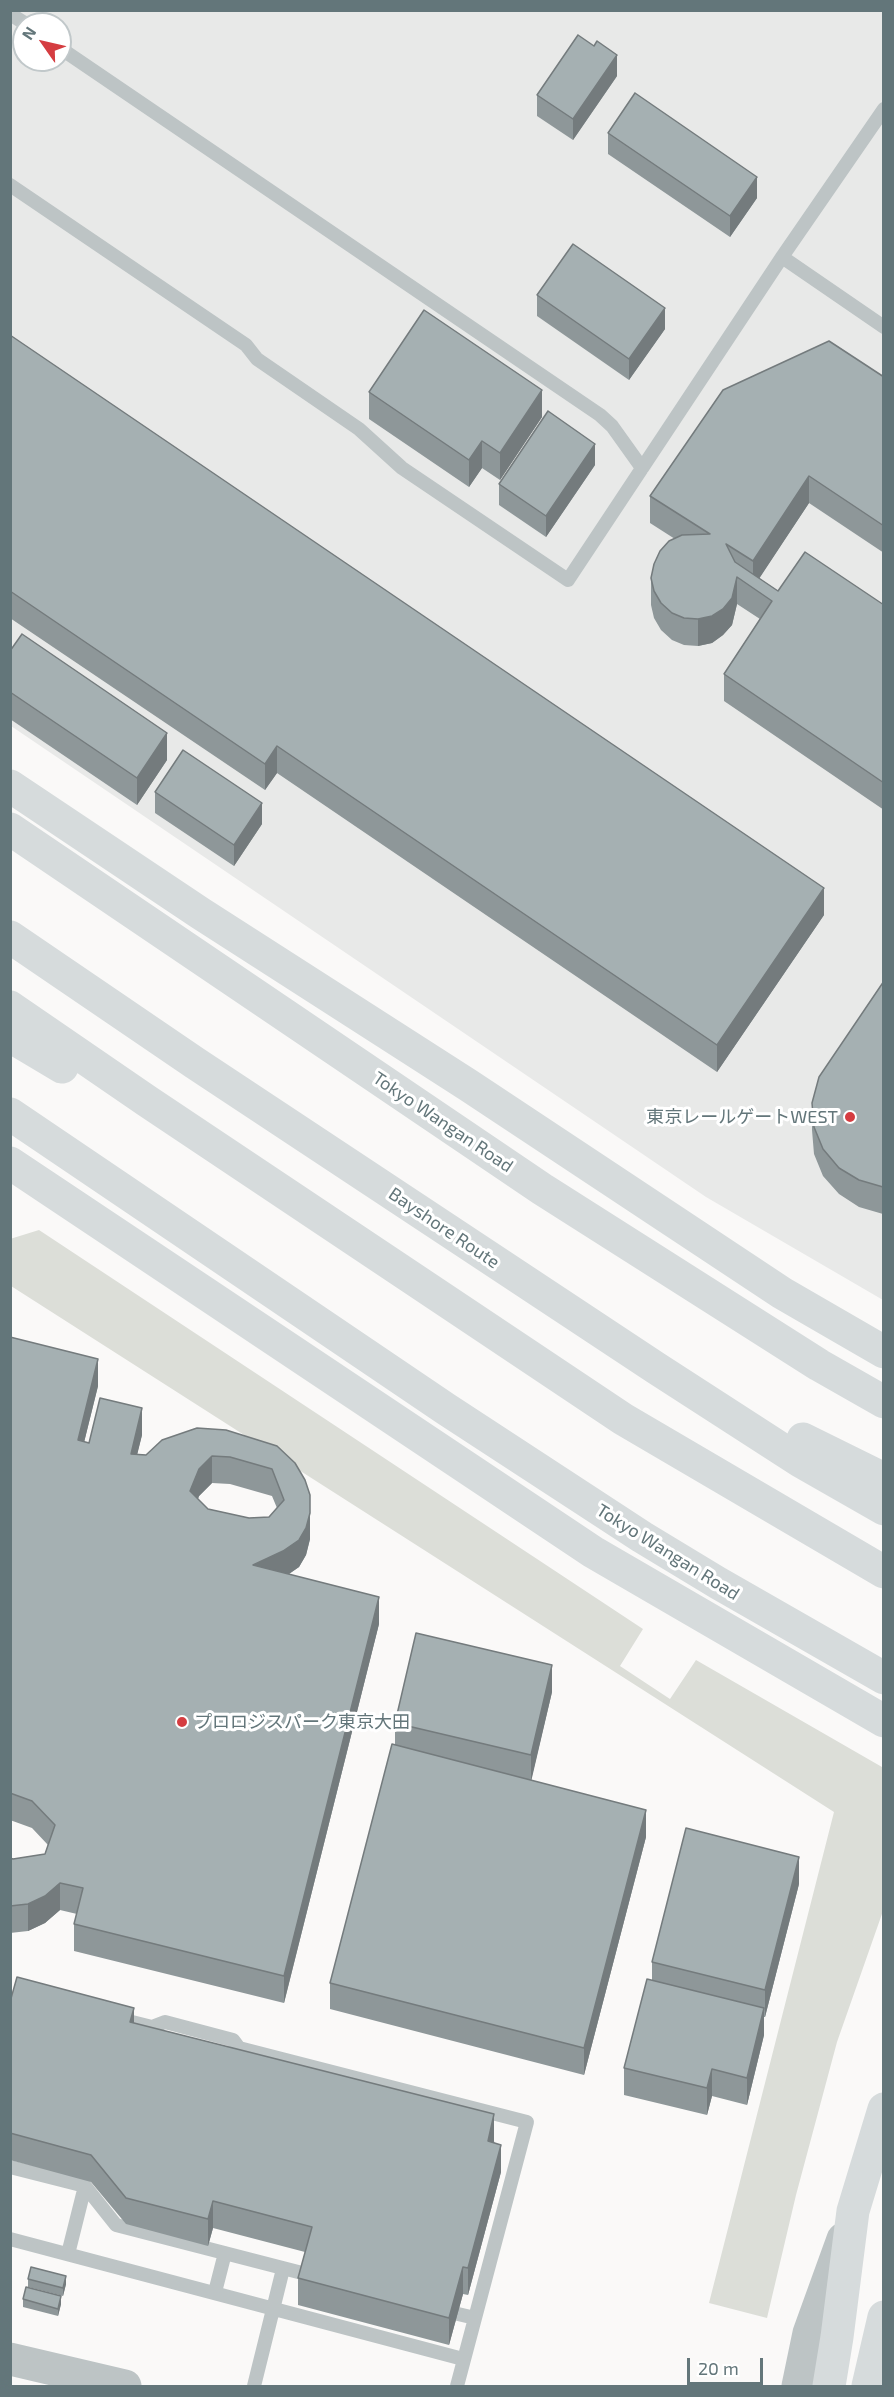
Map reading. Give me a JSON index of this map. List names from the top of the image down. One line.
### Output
{"streets":{"main road":["Tokyo Wangan Road","Bayshore Route"]},"places":["東京レールゲートWEST","プロロジスパーク東京大田"],"scale_bar":"20 m","north":"top left"}
